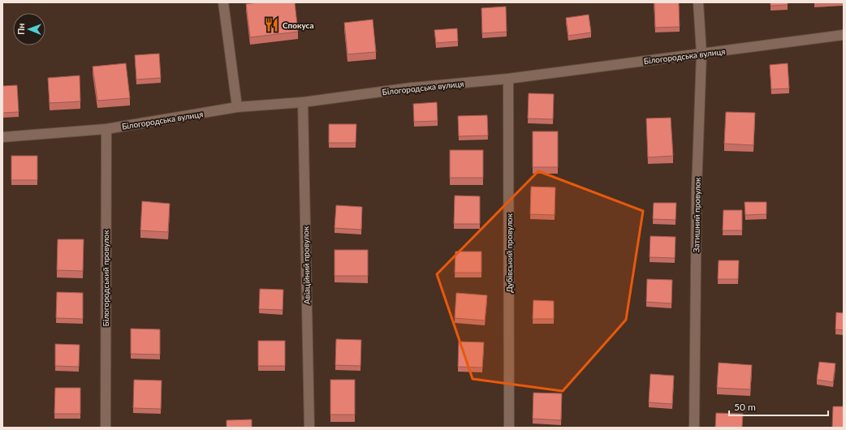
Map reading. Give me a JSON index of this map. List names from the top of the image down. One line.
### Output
{"streets":{"street":["Білогородська вулиця","Затишний провулок","Дубівський провулок","Авіаційний провулок","Білогородський провулок"]},"crossings":[["Білогородська вулиця","Затишний провулок"],["Білогородська вулиця","Дубівський провулок"],["Білогородська вулиця","Авіаційний провулок"],["Білогородська вулиця","Білогородський провулок"]],"places":{"restaurant":["Спокуса"]},"scale_bar":"50 m","north":"left"}
